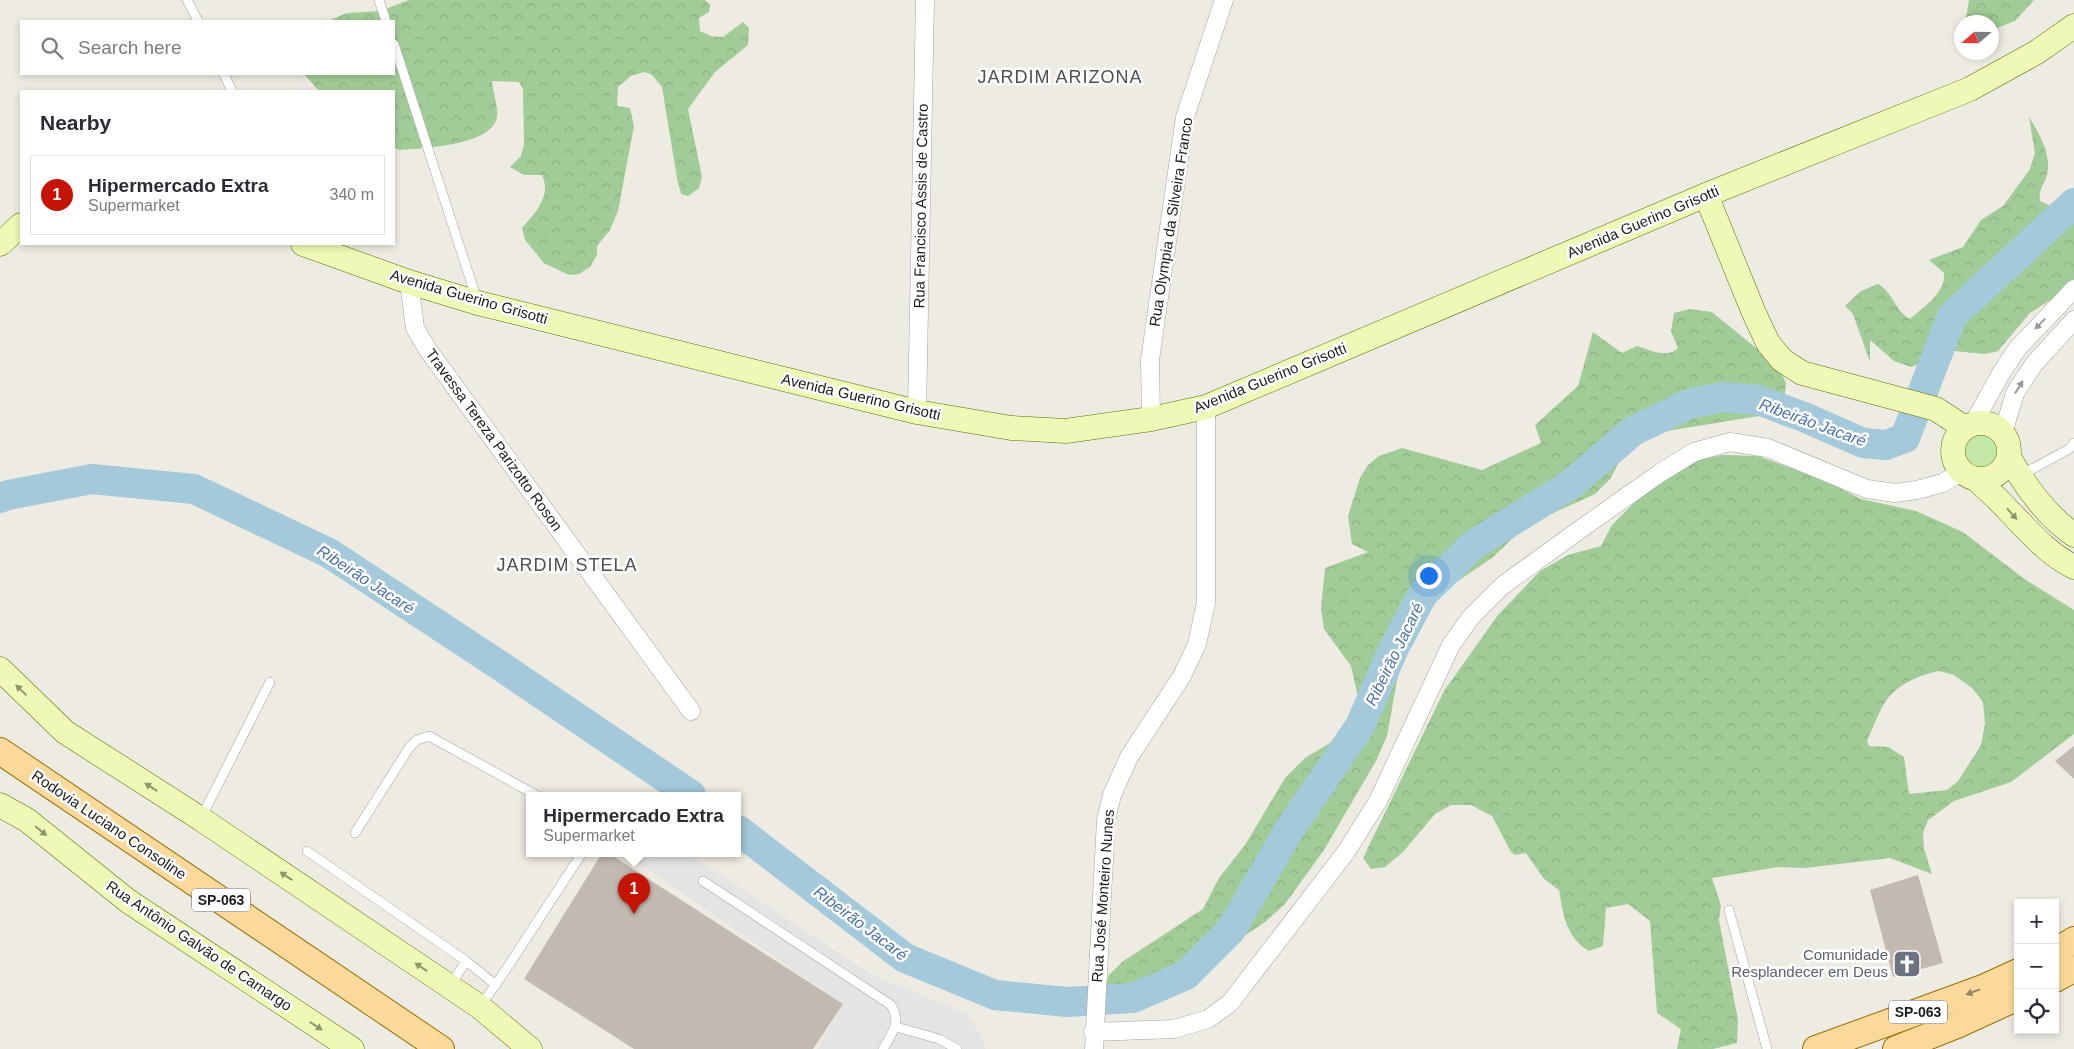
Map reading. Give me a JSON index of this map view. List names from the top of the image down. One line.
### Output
{"streets":{"main road":["Avenida Guerino Grisotti","Rodovia Luciano Consoline","SP-063","Rua Antônio Galvão de Camargo"],"street":["Rua Francisco Assis de Castro","Rua Olympia da Silveira Franco","Travessa Tereza Parizotto Roson","Rua José Monteiro Nunes"]},"crossings":[["Rua Francisco Assis de Castro","Avenida Guerino Grisotti"],["Rua Olympia da Silveira Franco","Avenida Guerino Grisotti"],["Avenida Guerino Grisotti","Travessa Tereza Parizotto Roson"],["Avenida Guerino Grisotti","Rua José Monteiro Nunes"]],"districts":["JARDIM ARIZONA","JARDIM STELA"],"water":["Ribeirão Jacaré"],"places":{"church":["Comunidade Resplandecer em Deus"]},"north":"left","page":{"search":"Search here","heading":"Nearby","list":[{"mark":"1","name":"Hipermercado Extra","note":"Supermarket","value":"340 m"}],"popup":["Hipermercado Extra","Supermarket"],"pins":"1","map_buttons":["+","−"]}}
